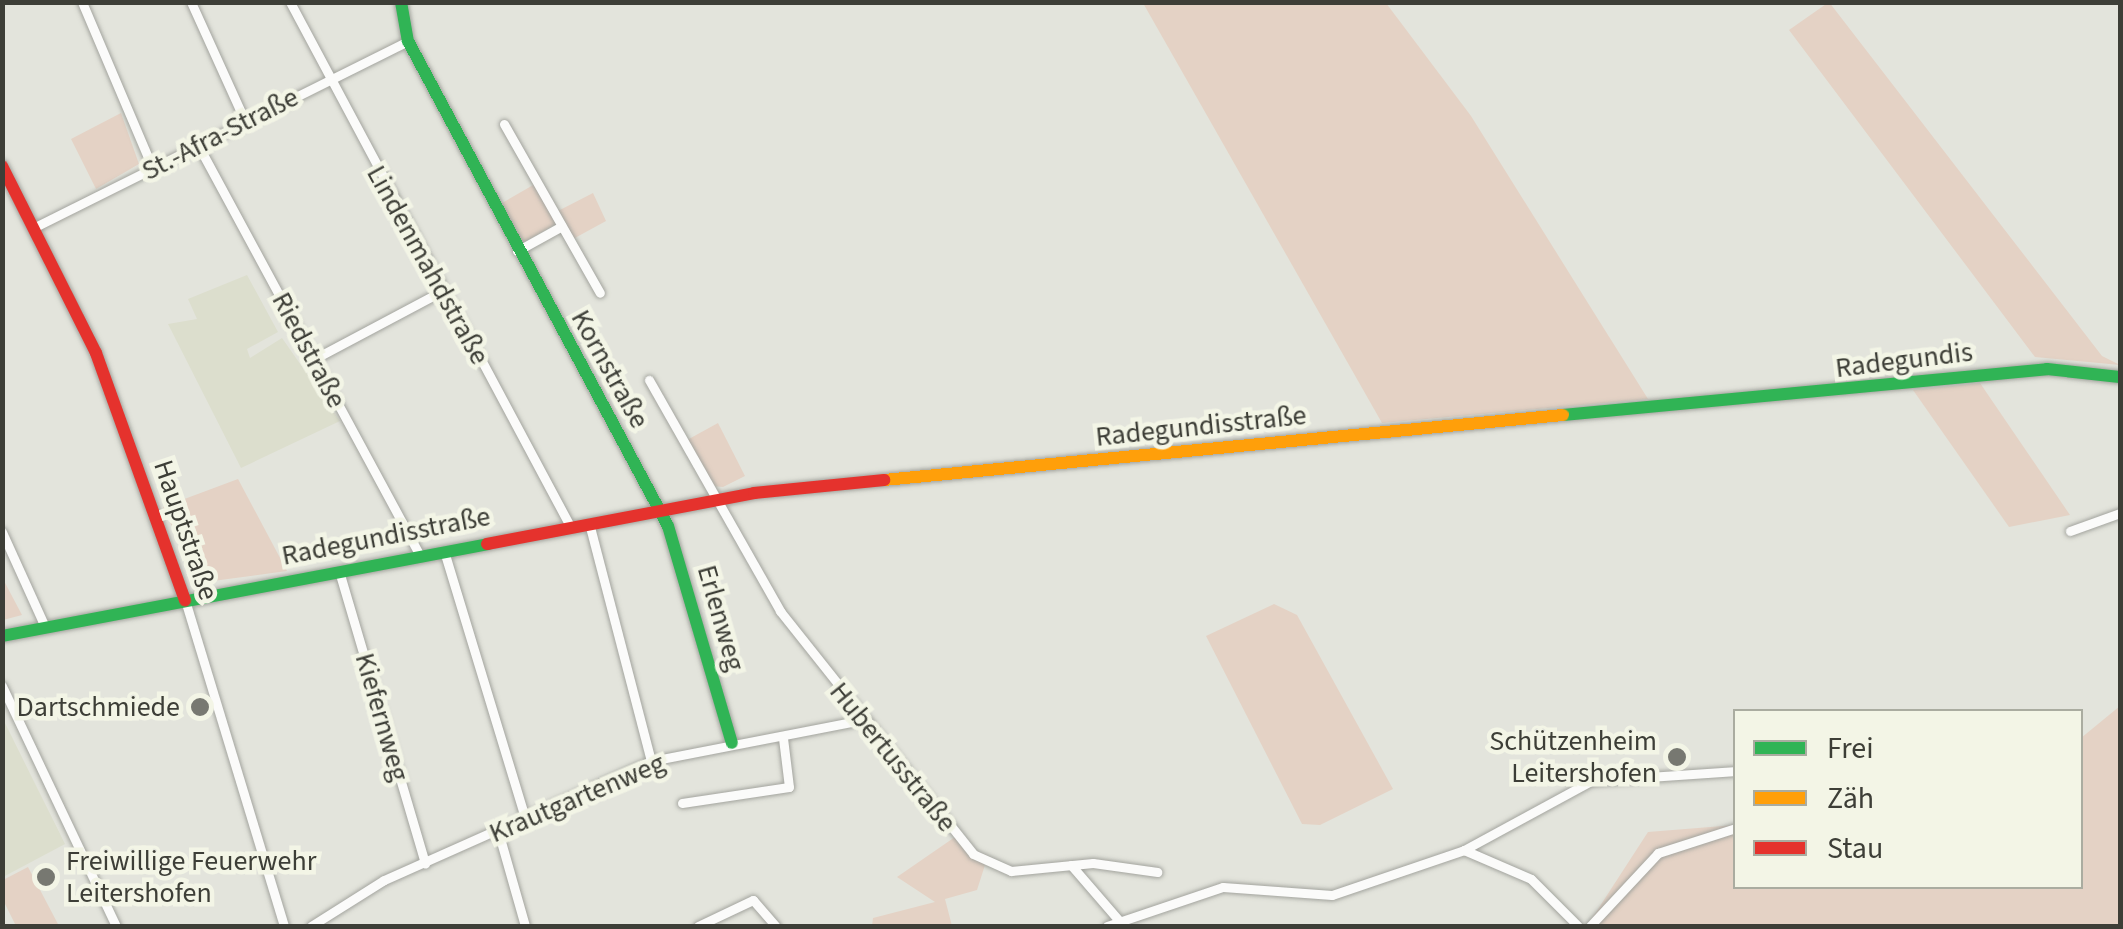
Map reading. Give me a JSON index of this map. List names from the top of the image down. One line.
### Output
{"streets":{"street":["St.-Afra-Straße","Lindenmahdstraße","Riedstraße","Radegundis","Kornstraße","Radegundisstraße","Hauptstraße","Erlenweg","Kiefernweg","Hubertusstraße","Krautgartenweg"]},"crossings":[["St.-Afra-Straße","Lindenmahdstraße"],["St.-Afra-Straße","Riedstraße"],["St.-Afra-Straße","Kornstraße"],["St.-Afra-Straße","Hauptstraße"],["Lindenmahdstraße","Radegundisstraße"],["Riedstraße","Radegundisstraße"],["Radegundis","Radegundisstraße"],["Kornstraße","Radegundisstraße"],["Kornstraße","Erlenweg"],["Radegundisstraße","Hauptstraße"],["Radegundisstraße","Erlenweg"],["Radegundisstraße","Kiefernweg"],["Radegundisstraße","Hubertusstraße"],["Erlenweg","Krautgartenweg"],["Kiefernweg","Krautgartenweg"],["Hubertusstraße","Krautgartenweg"]],"places":["Dartschmiede","Schützenheim Leitershofen","Freiwillige Feuerwehr Leitershofen"],"legend":["Frei","Zäh","Stau"]}
